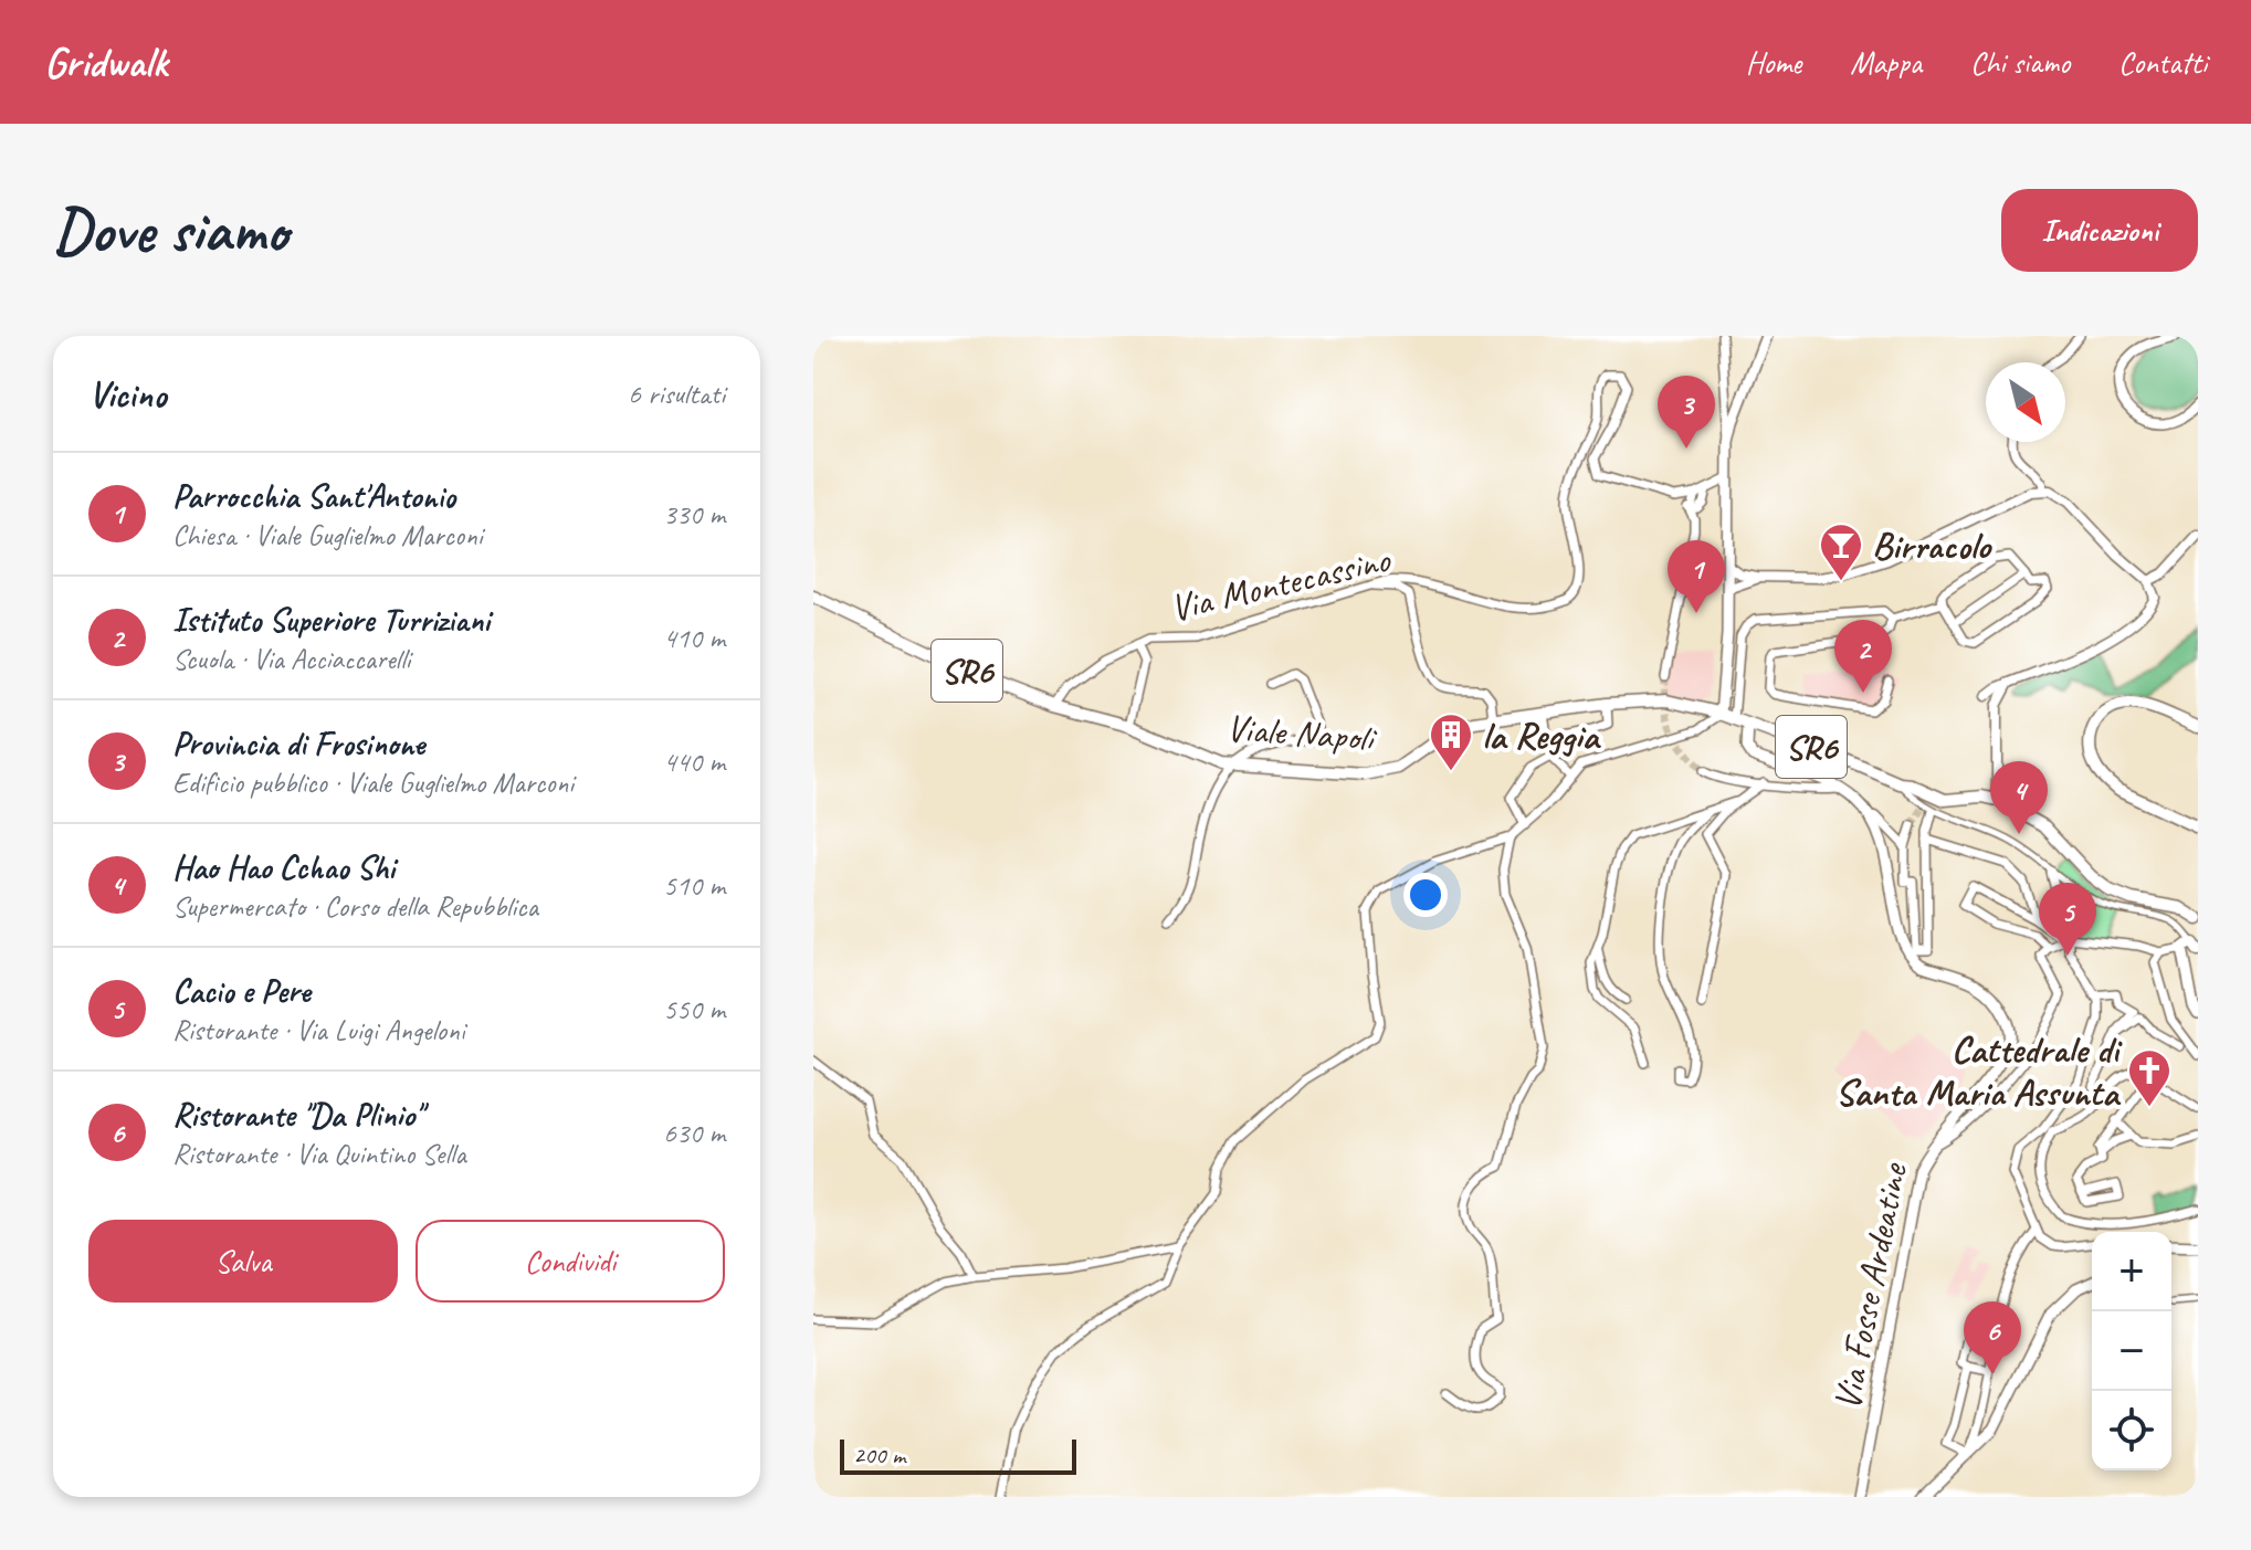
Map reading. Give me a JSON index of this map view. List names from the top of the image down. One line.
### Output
{"streets":{"main road":["SR6","Viale Napoli","Via Fosse Ardeatine"],"street":["Via Montecassino"]},"crossings":[["Via Montecassino","SR6"],["SR6","Viale Napoli"],["SR6","Via Fosse Ardeatine"]],"places":{"bar":["Birracolo"],"building":["la Reggia"],"church":["Cattedrale di Santa Maria Assunta"]},"scale_bar":"200 m","north":"bottom right","page":{"header":"Gridwalk","nav":["Home","Mappa","Chi siamo","Contatti"],"buttons":["Indicazioni",["Salva","Condividi"]],"title":"Dove siamo","heading":["Vicino","6 risultati"],"pins":["3","1","2","4","5","6"],"list":[{"mark":"1","name":"Parrocchia Sant'Antonio","note":"Chiesa · Viale Guglielmo Marconi","value":"330 m"},{"mark":"2","name":"Istituto Superiore Turriziani","note":"Scuola · Via Acciaccarelli","value":"410 m"},{"mark":"3","name":"Provincia di Frosinone","note":"Edificio pubblico · Viale Guglielmo Marconi","value":"440 m"},{"mark":"4","name":"Hao Hao Cchao Shi","note":"Supermercato · Corso della Repubblica","value":"510 m"},{"mark":"5","name":"Cacio e Pere","note":"Ristorante · Via Luigi Angeloni","value":"550 m"},{"mark":"6","name":"Ristorante \"Da Plinio\"","note":"Ristorante · Via Quintino Sella","value":"630 m"}],"map_buttons":["+","−"],"scale":"200 m"}}
